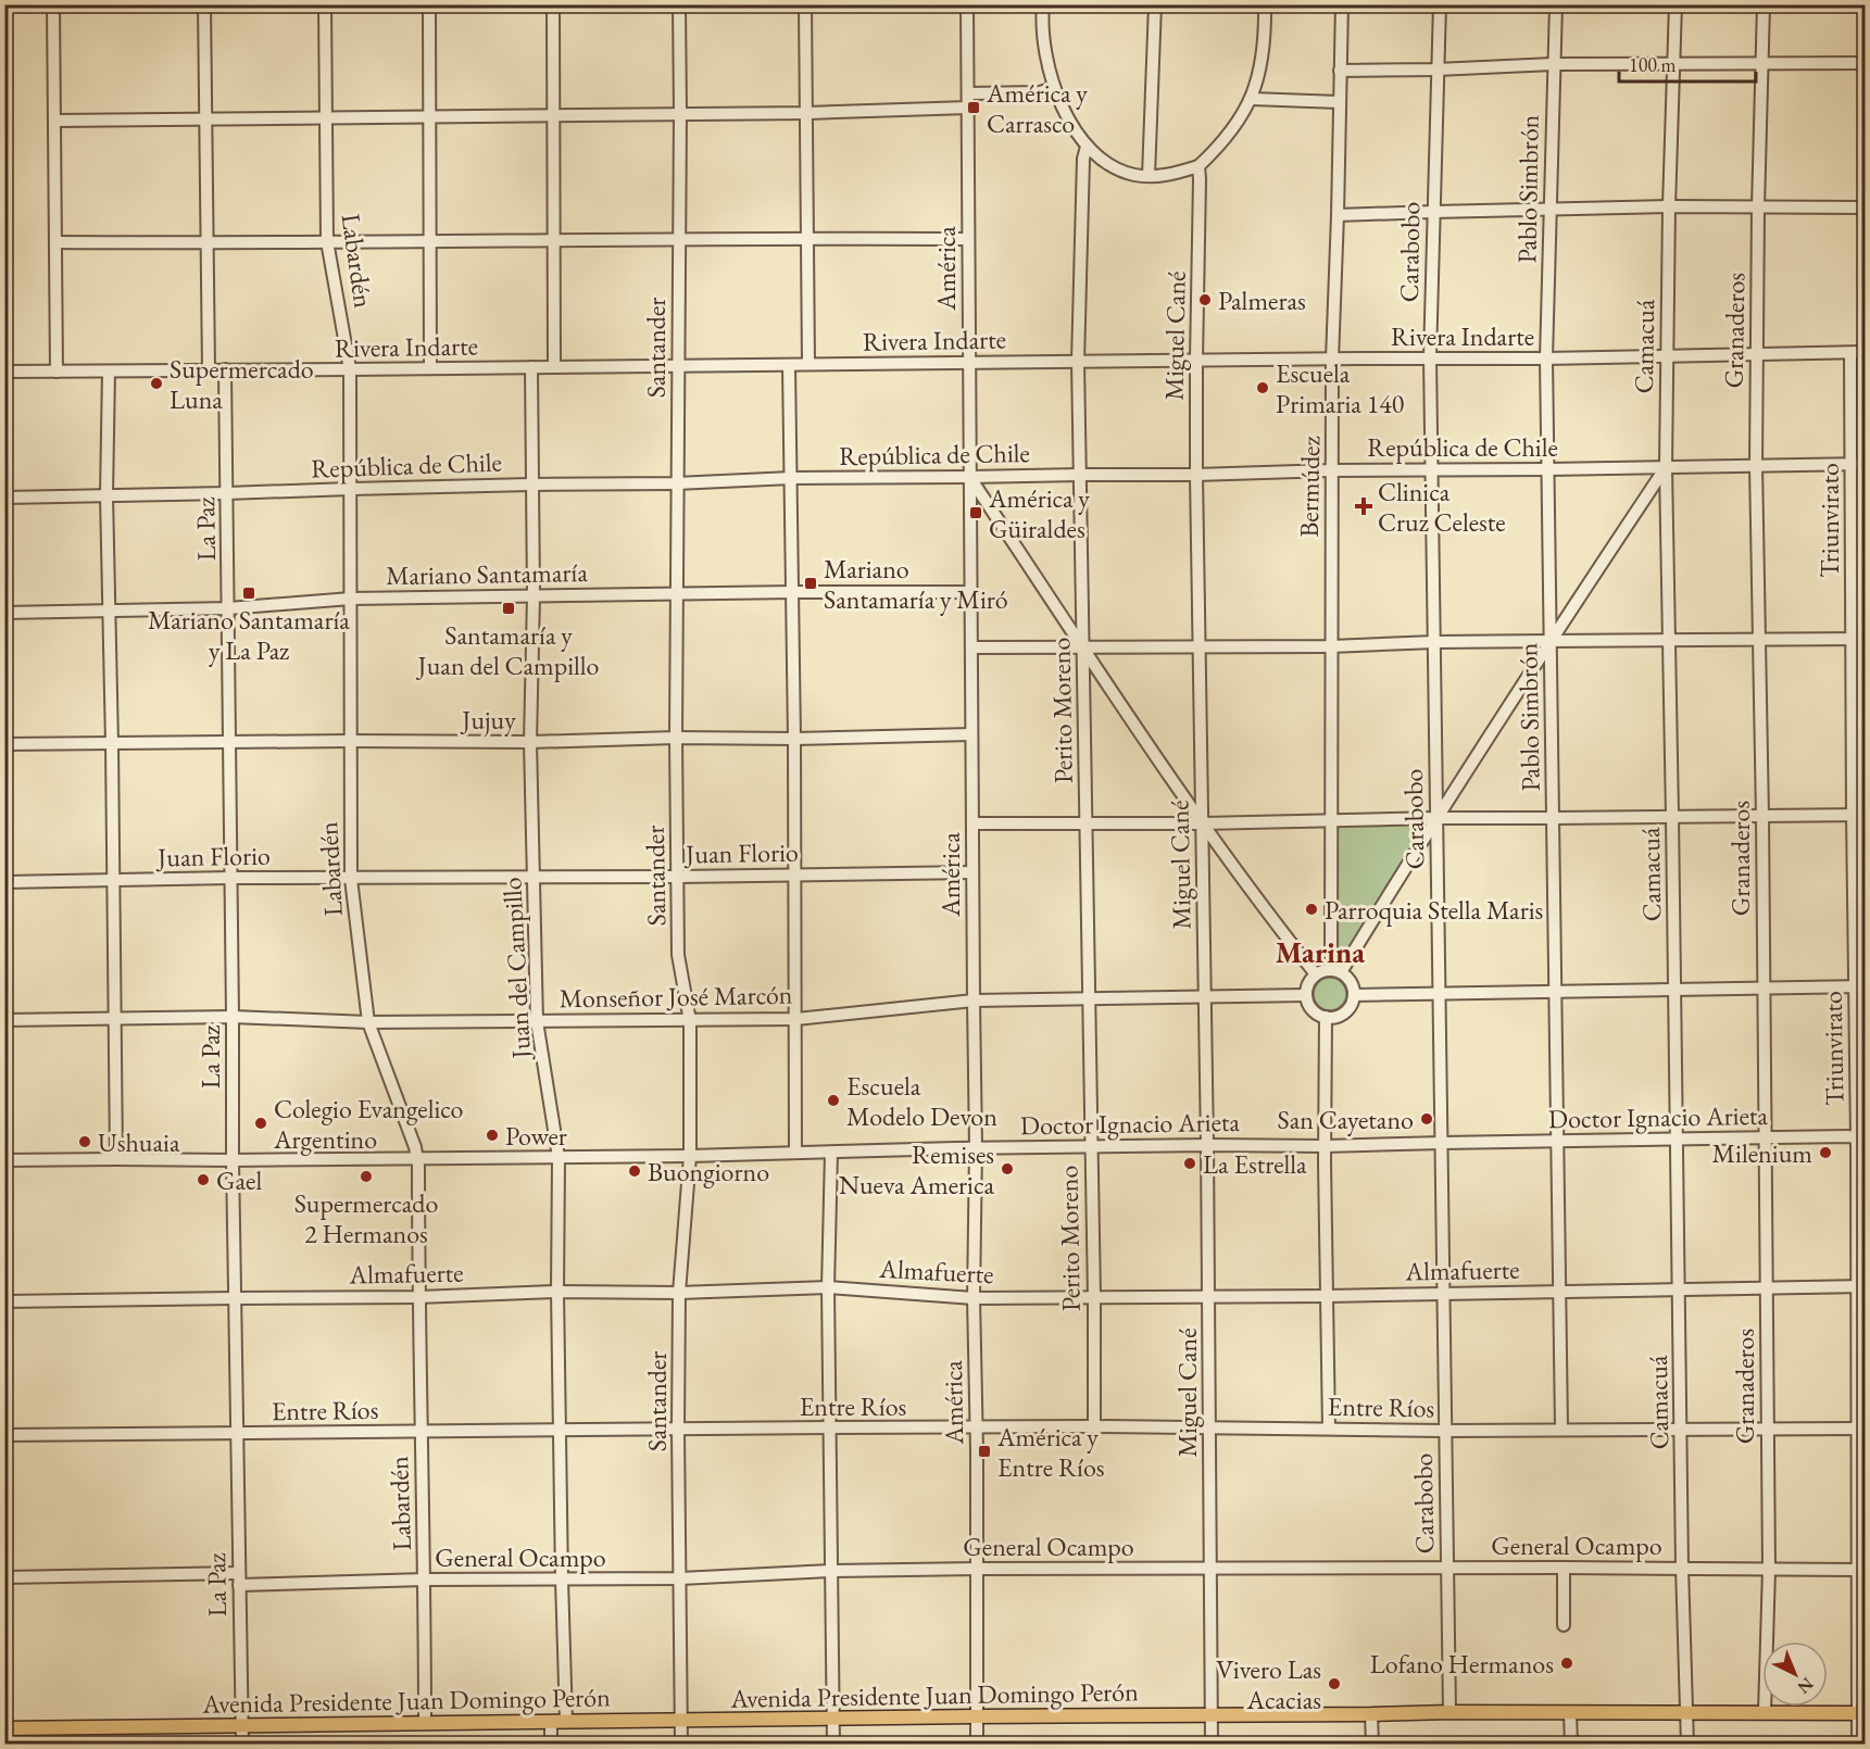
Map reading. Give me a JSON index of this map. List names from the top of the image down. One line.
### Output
{"streets":{"main road":["Avenida Presidente Juan Domingo Perón"],"street":["Pablo Simbrón","Carabobo","Labardén","América","Granaderos","Miguel Cané","Rivera Indarte","Camacuá","Santander","República de Chile","Bermúdez","Triunvirato","La Paz","Mariano Santamaría","Perito Moreno","Jujuy","Juan Florio","Juan del Campillo","Monseñor José Marcón","Doctor Ignacio Arieta","Almafuerte","Entre Ríos","General Ocampo"]},"crossings":[["Pablo Simbrón","Rivera Indarte"],["Pablo Simbrón","República de Chile"],["Pablo Simbrón","Doctor Ignacio Arieta"],["Pablo Simbrón","Almafuerte"],["Pablo Simbrón","Entre Ríos"],["Carabobo","Rivera Indarte"],["Carabobo","República de Chile"],["Carabobo","Doctor Ignacio Arieta"],["Carabobo","Almafuerte"],["Carabobo","Entre Ríos"],["Carabobo","General Ocampo"],["Carabobo","Avenida Presidente Juan Domingo Perón"],["Labardén","Rivera Indarte"],["Labardén","República de Chile"],["Labardén","Mariano Santamaría"],["Labardén","Jujuy"],["Labardén","Juan Florio"],["Labardén","Monseñor José Marcón"],["Labardén","Doctor Ignacio Arieta"],["Labardén","Almafuerte"],["Labardén","Entre Ríos"],["Labardén","General Ocampo"],["Labardén","Avenida Presidente Juan Domingo Perón"],["América","Rivera Indarte"],["América","República de Chile"],["América","Mariano Santamaría"],["América","Jujuy"],["América","Juan Florio"],["América","Monseñor José Marcón"],["América","Doctor Ignacio Arieta"],["América","Almafuerte"],["América","Entre Ríos"],["América","General Ocampo"],["América","Avenida Presidente Juan Domingo Perón"],["Granaderos","Rivera Indarte"],["Granaderos","República de Chile"],["Granaderos","Doctor Ignacio Arieta"],["Granaderos","Almafuerte"],["Granaderos","Entre Ríos"],["Granaderos","General Ocampo"],["Granaderos","Avenida Presidente Juan Domingo Perón"],["Miguel Cané","Rivera Indarte"],["Miguel Cané","República de Chile"],["Miguel Cané","Monseñor José Marcón"],["Miguel Cané","Doctor Ignacio Arieta"],["Miguel Cané","Almafuerte"],["Miguel Cané","Entre Ríos"],["Miguel Cané","General Ocampo"],["Miguel Cané","Avenida Presidente Juan Domingo Perón"],["Rivera Indarte","Camacuá"],["Rivera Indarte","Santander"],["Rivera Indarte","Bermúdez"],["Rivera Indarte","Triunvirato"],["Rivera Indarte","La Paz"],["Rivera Indarte","Perito Moreno"],["Rivera Indarte","Juan del Campillo"],["Camacuá","República de Chile"],["Camacuá","Doctor Ignacio Arieta"],["Camacuá","Almafuerte"],["Camacuá","Entre Ríos"],["Camacuá","General Ocampo"],["Camacuá","Avenida Presidente Juan Domingo Perón"],["Santander","República de Chile"],["Santander","Mariano Santamaría"],["Santander","Jujuy"],["Santander","Juan Florio"],["Santander","Monseñor José Marcón"],["Santander","Doctor Ignacio Arieta"],["Santander","Almafuerte"],["Santander","Entre Ríos"],["Santander","General Ocampo"],["Santander","Avenida Presidente Juan Domingo Perón"],["República de Chile","Bermúdez"],["República de Chile","Triunvirato"],["República de Chile","La Paz"],["República de Chile","Perito Moreno"],["República de Chile","Juan del Campillo"],["Bermúdez","Monseñor José Marcón"],["Triunvirato","Doctor Ignacio Arieta"],["Triunvirato","Almafuerte"],["Triunvirato","Entre Ríos"],["Triunvirato","General Ocampo"],["Triunvirato","Avenida Presidente Juan Domingo Perón"],["La Paz","Mariano Santamaría"],["La Paz","Jujuy"],["La Paz","Juan Florio"],["La Paz","Monseñor José Marcón"],["La Paz","Doctor Ignacio Arieta"],["La Paz","Almafuerte"],["La Paz","Entre Ríos"],["La Paz","General Ocampo"],["La Paz","Avenida Presidente Juan Domingo Perón"],["Mariano Santamaría","Juan del Campillo"],["Perito Moreno","Monseñor José Marcón"],["Perito Moreno","Doctor Ignacio Arieta"],["Perito Moreno","Almafuerte"],["Perito Moreno","Entre Ríos"],["Jujuy","Juan del Campillo"],["Juan Florio","Juan del Campillo"],["Juan del Campillo","Monseñor José Marcón"],["Juan del Campillo","Doctor Ignacio Arieta"],["Juan del Campillo","Almafuerte"],["Juan del Campillo","Entre Ríos"],["Juan del Campillo","General Ocampo"],["Juan del Campillo","Avenida Presidente Juan Domingo Perón"]],"districts":["Marina"],"places":{"transit":["América y Carrasco","América y Güiraldes","Mariano Santamaría y Miró","Mariano Santamaría y La Paz","Santamaría y Juan del Campillo","América y Entre Ríos"],"other":["Palmeras","Supermercado Luna","Escuela Primaria 140","Parroquia Stella Maris","Escuela Modelo Devon","San Cayetano","Colegio Evangelico Argentino","Power","Ushuaia","Milenium","La Estrella","Remises Nueva America","Buongiorno","Supermercado 2 Hermanos","Gael","Lofano Hermanos","Vivero Las Acacias"],"health":["Clinica Cruz Celeste"]},"scale_bar":"100 m","north":"bottom right"}
